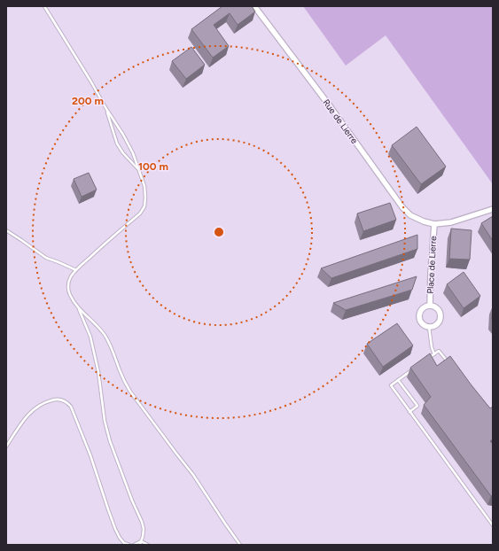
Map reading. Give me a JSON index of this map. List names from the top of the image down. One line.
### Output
{"streets":{"street":["Rue de Lierre","Place de Lierre"]},"crossings":[["Rue de Lierre","Place de Lierre"]],"rings":["200 m","100 m"]}
